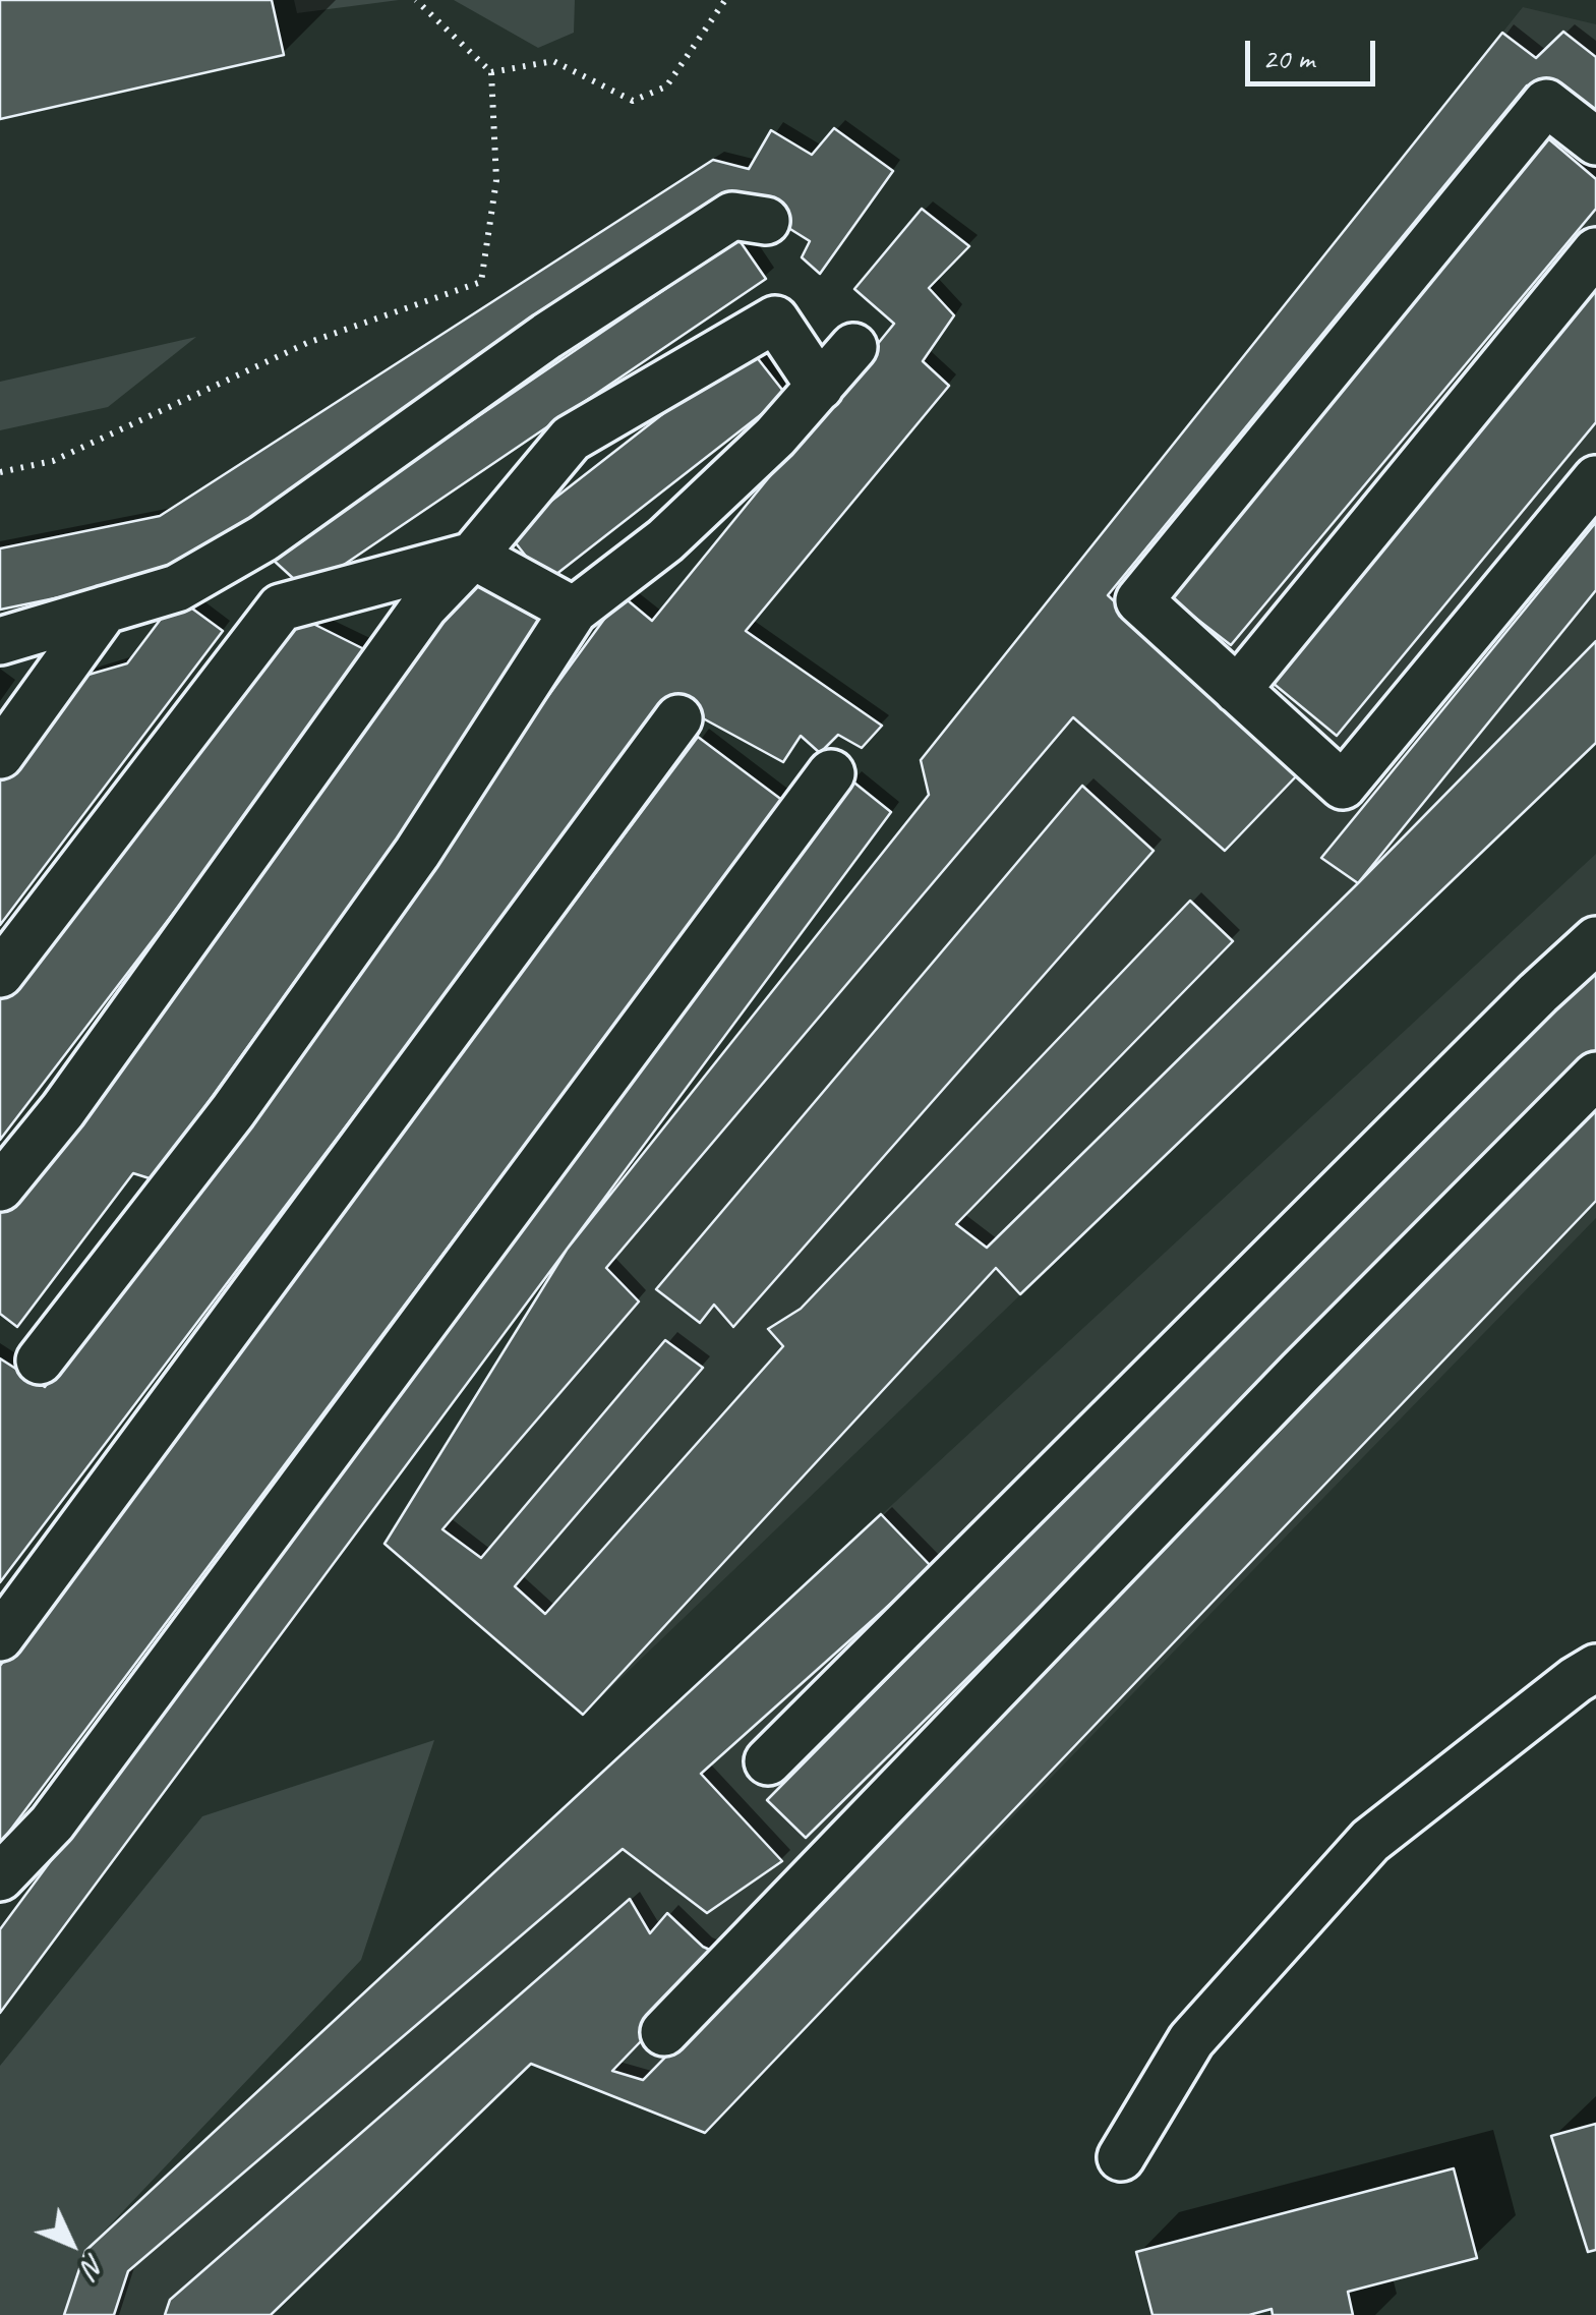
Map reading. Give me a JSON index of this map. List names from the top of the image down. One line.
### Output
{"scale_bar":"20 m","north":"bottom right"}
